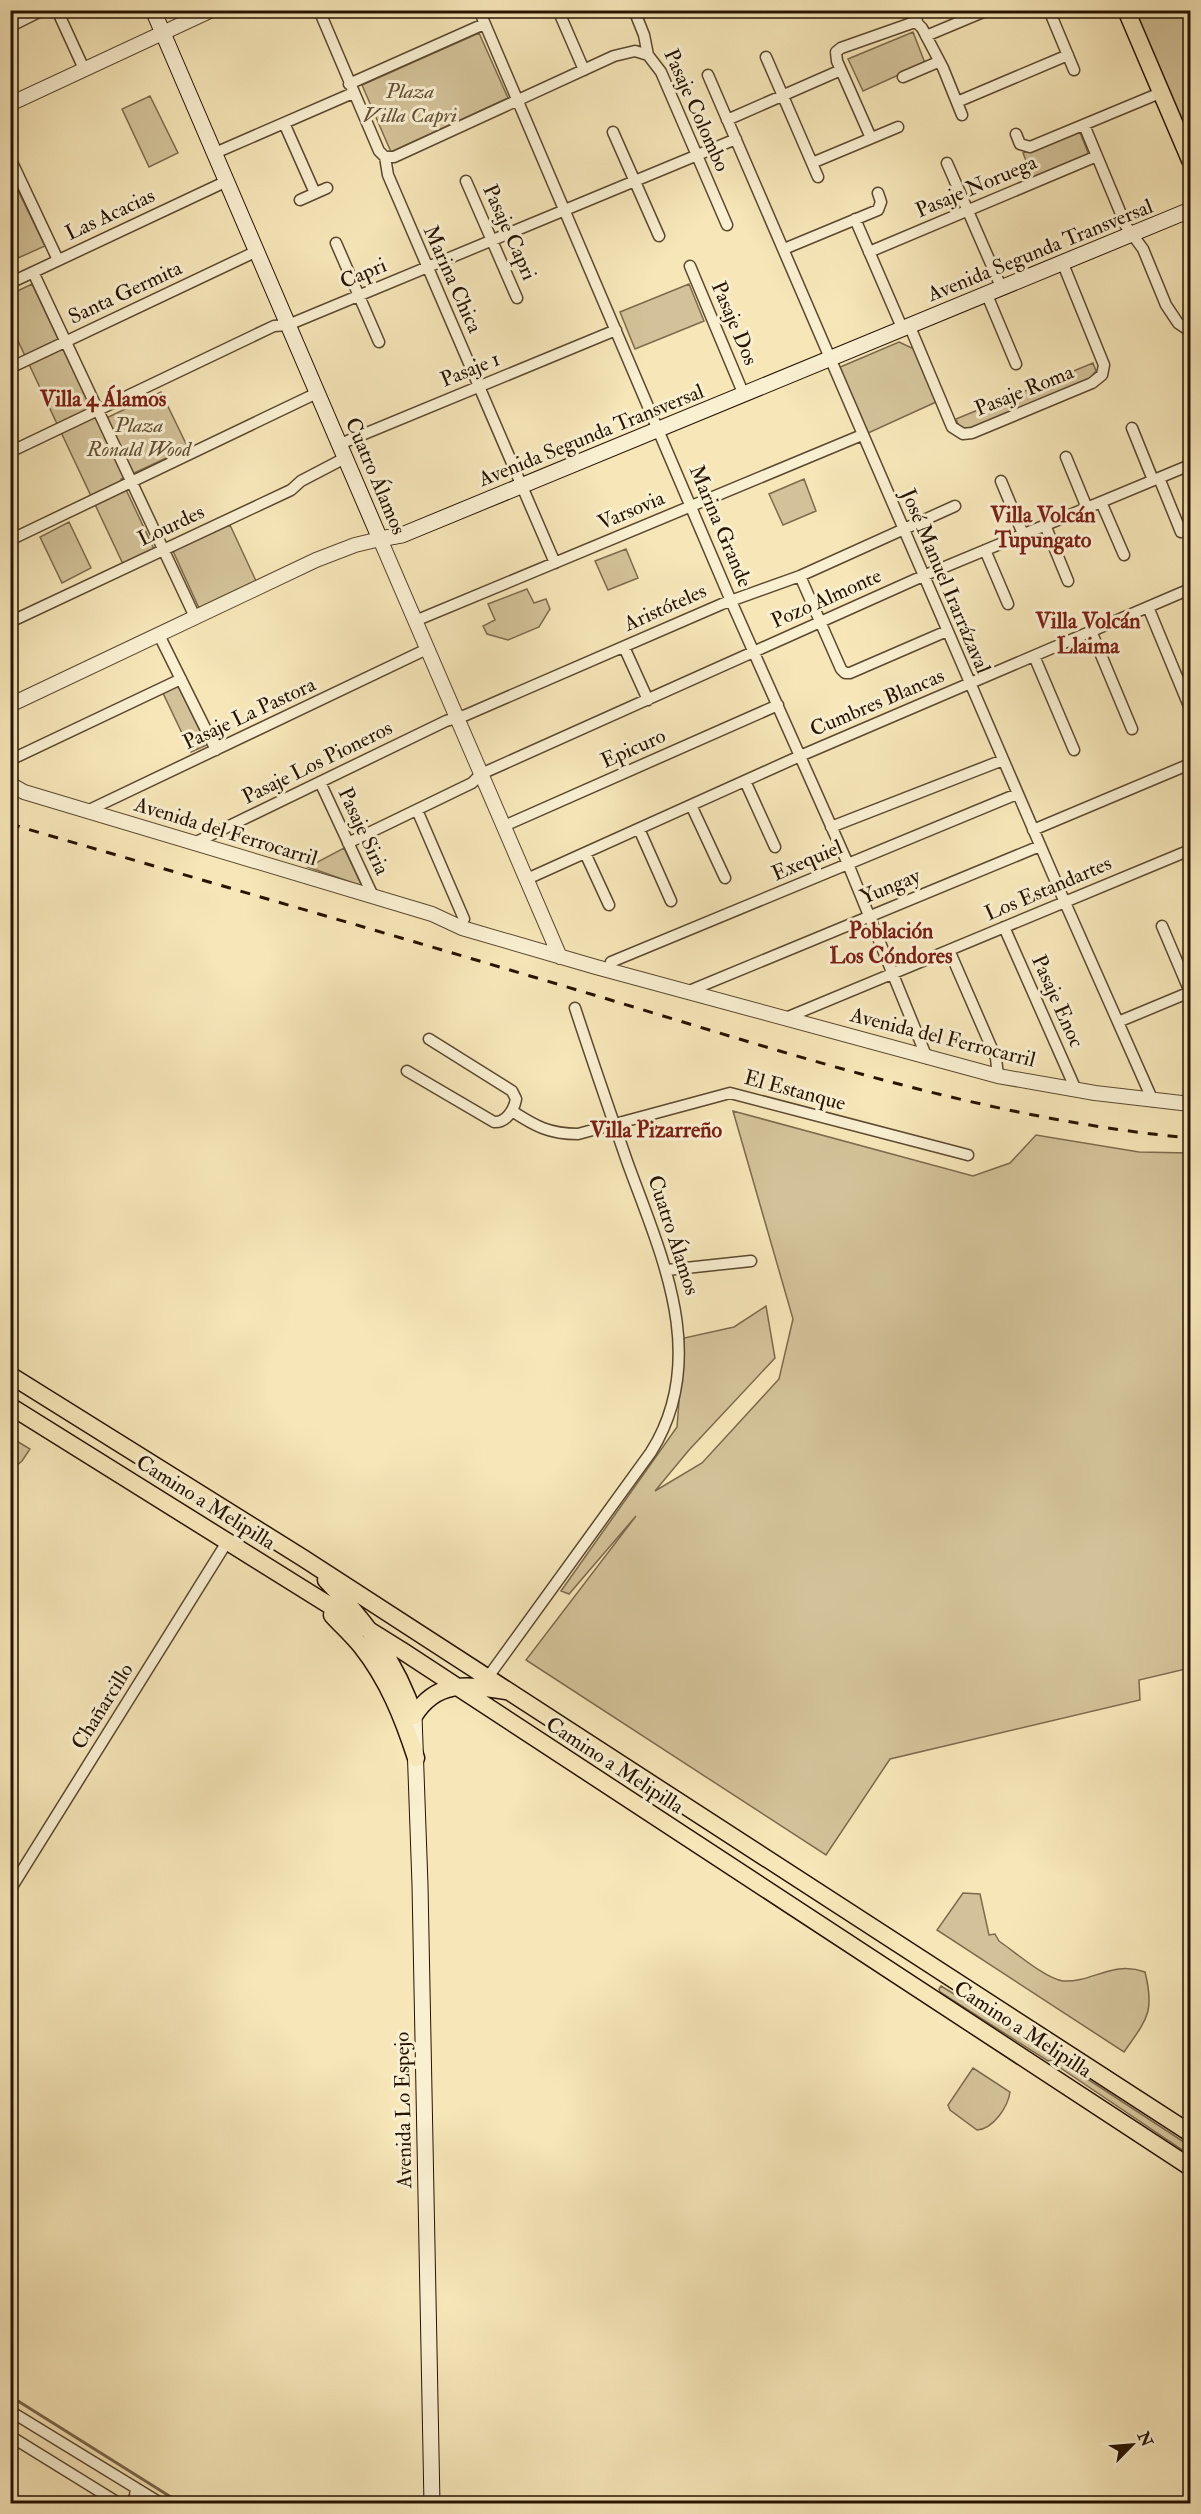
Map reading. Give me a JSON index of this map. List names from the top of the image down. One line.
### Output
{"streets":{"main road":["Avenida Segunda Transversal","Cuatro Álamos","Camino a Melipilla","Avenida Lo Espejo"],"street":["Pasaje Colombo","Pasaje Noruega","Las Acacias","Pasaje Capri","Capri","Marina Chica","Santa Germita","Pasaje Dos","Pasaje 1","Pasaje Roma","Varsovia","Lourdes","Marina Grande","José Manuel Irarrázaval","Pozo Almonte","Aristóteles","Cumbres Blancas","Pasaje La Pastora","Epicuro","Pasaje Los Pioneros","Avenida del Ferrocarril","Pasaje Siria","Exequiel","Yungay","Los Estandartes","Pasaje Enoc","El Estanque","Chañarcillo"]},"crossings":[["Pasaje Colombo","Capri"],["Las Acacias","Cuatro Álamos"],["Pasaje Capri","Capri"],["Avenida Segunda Transversal","Marina Chica"],["Avenida Segunda Transversal","Pasaje Dos"],["Avenida Segunda Transversal","Pasaje Roma"],["Avenida Segunda Transversal","Cuatro Álamos"],["Avenida Segunda Transversal","Marina Grande"],["Avenida Segunda Transversal","José Manuel Irarrázaval"],["Capri","Marina Chica"],["Capri","Cuatro Álamos"],["Capri","Marina Grande"],["Capri","José Manuel Irarrázaval"],["Marina Chica","Pasaje 1"],["Marina Chica","Varsovia"],["Santa Germita","Cuatro Álamos"],["Pasaje 1","Cuatro Álamos"],["Pasaje 1","Lourdes"],["Pasaje 1","Marina Grande"],["Cuatro Álamos","Varsovia"],["Cuatro Álamos","Lourdes"],["Cuatro Álamos","Pozo Almonte"],["Cuatro Álamos","Aristóteles"],["Cuatro Álamos","Cumbres Blancas"],["Cuatro Álamos","Pasaje La Pastora"],["Cuatro Álamos","Epicuro"],["Cuatro Álamos","Pasaje Los Pioneros"],["Cuatro Álamos","Avenida del Ferrocarril"],["Cuatro Álamos","El Estanque"],["Cuatro Álamos","Camino a Melipilla"],["Varsovia","Marina Grande"],["Varsovia","José Manuel Irarrázaval"],["Marina Grande","Pozo Almonte"],["Marina Grande","Aristóteles"],["Marina Grande","Cumbres Blancas"],["Marina Grande","Epicuro"],["Marina Grande","Avenida del Ferrocarril"],["Marina Grande","Exequiel"],["Marina Grande","Yungay"],["Marina Grande","Los Estandartes"],["José Manuel Irarrázaval","Pozo Almonte"],["José Manuel Irarrázaval","Aristóteles"],["José Manuel Irarrázaval","Cumbres Blancas"],["José Manuel Irarrázaval","Avenida del Ferrocarril"],["José Manuel Irarrázaval","Exequiel"],["José Manuel Irarrázaval","Yungay"],["José Manuel Irarrázaval","Los Estandartes"],["Pozo Almonte","Pasaje Siria"],["Aristóteles","Pasaje Los Pioneros"],["Pasaje La Pastora","Avenida del Ferrocarril"],["Pasaje Los Pioneros","Avenida del Ferrocarril"],["Pasaje Los Pioneros","Pasaje Siria"],["Avenida del Ferrocarril","Pasaje Siria"],["Avenida del Ferrocarril","Exequiel"],["Avenida del Ferrocarril","Yungay"],["Avenida del Ferrocarril","Los Estandartes"],["Avenida del Ferrocarril","Pasaje Enoc"],["Los Estandartes","Pasaje Enoc"],["Camino a Melipilla","Chañarcillo"]],"districts":["Villa 4 Álamos","Villa Volcán Tupungato","Villa Volcán Llaima","Población Los Cóndores","Villa Pizarreño"],"parks":["Plaza Villa Capri","Plaza Ronald Wood"],"north":"top right"}
